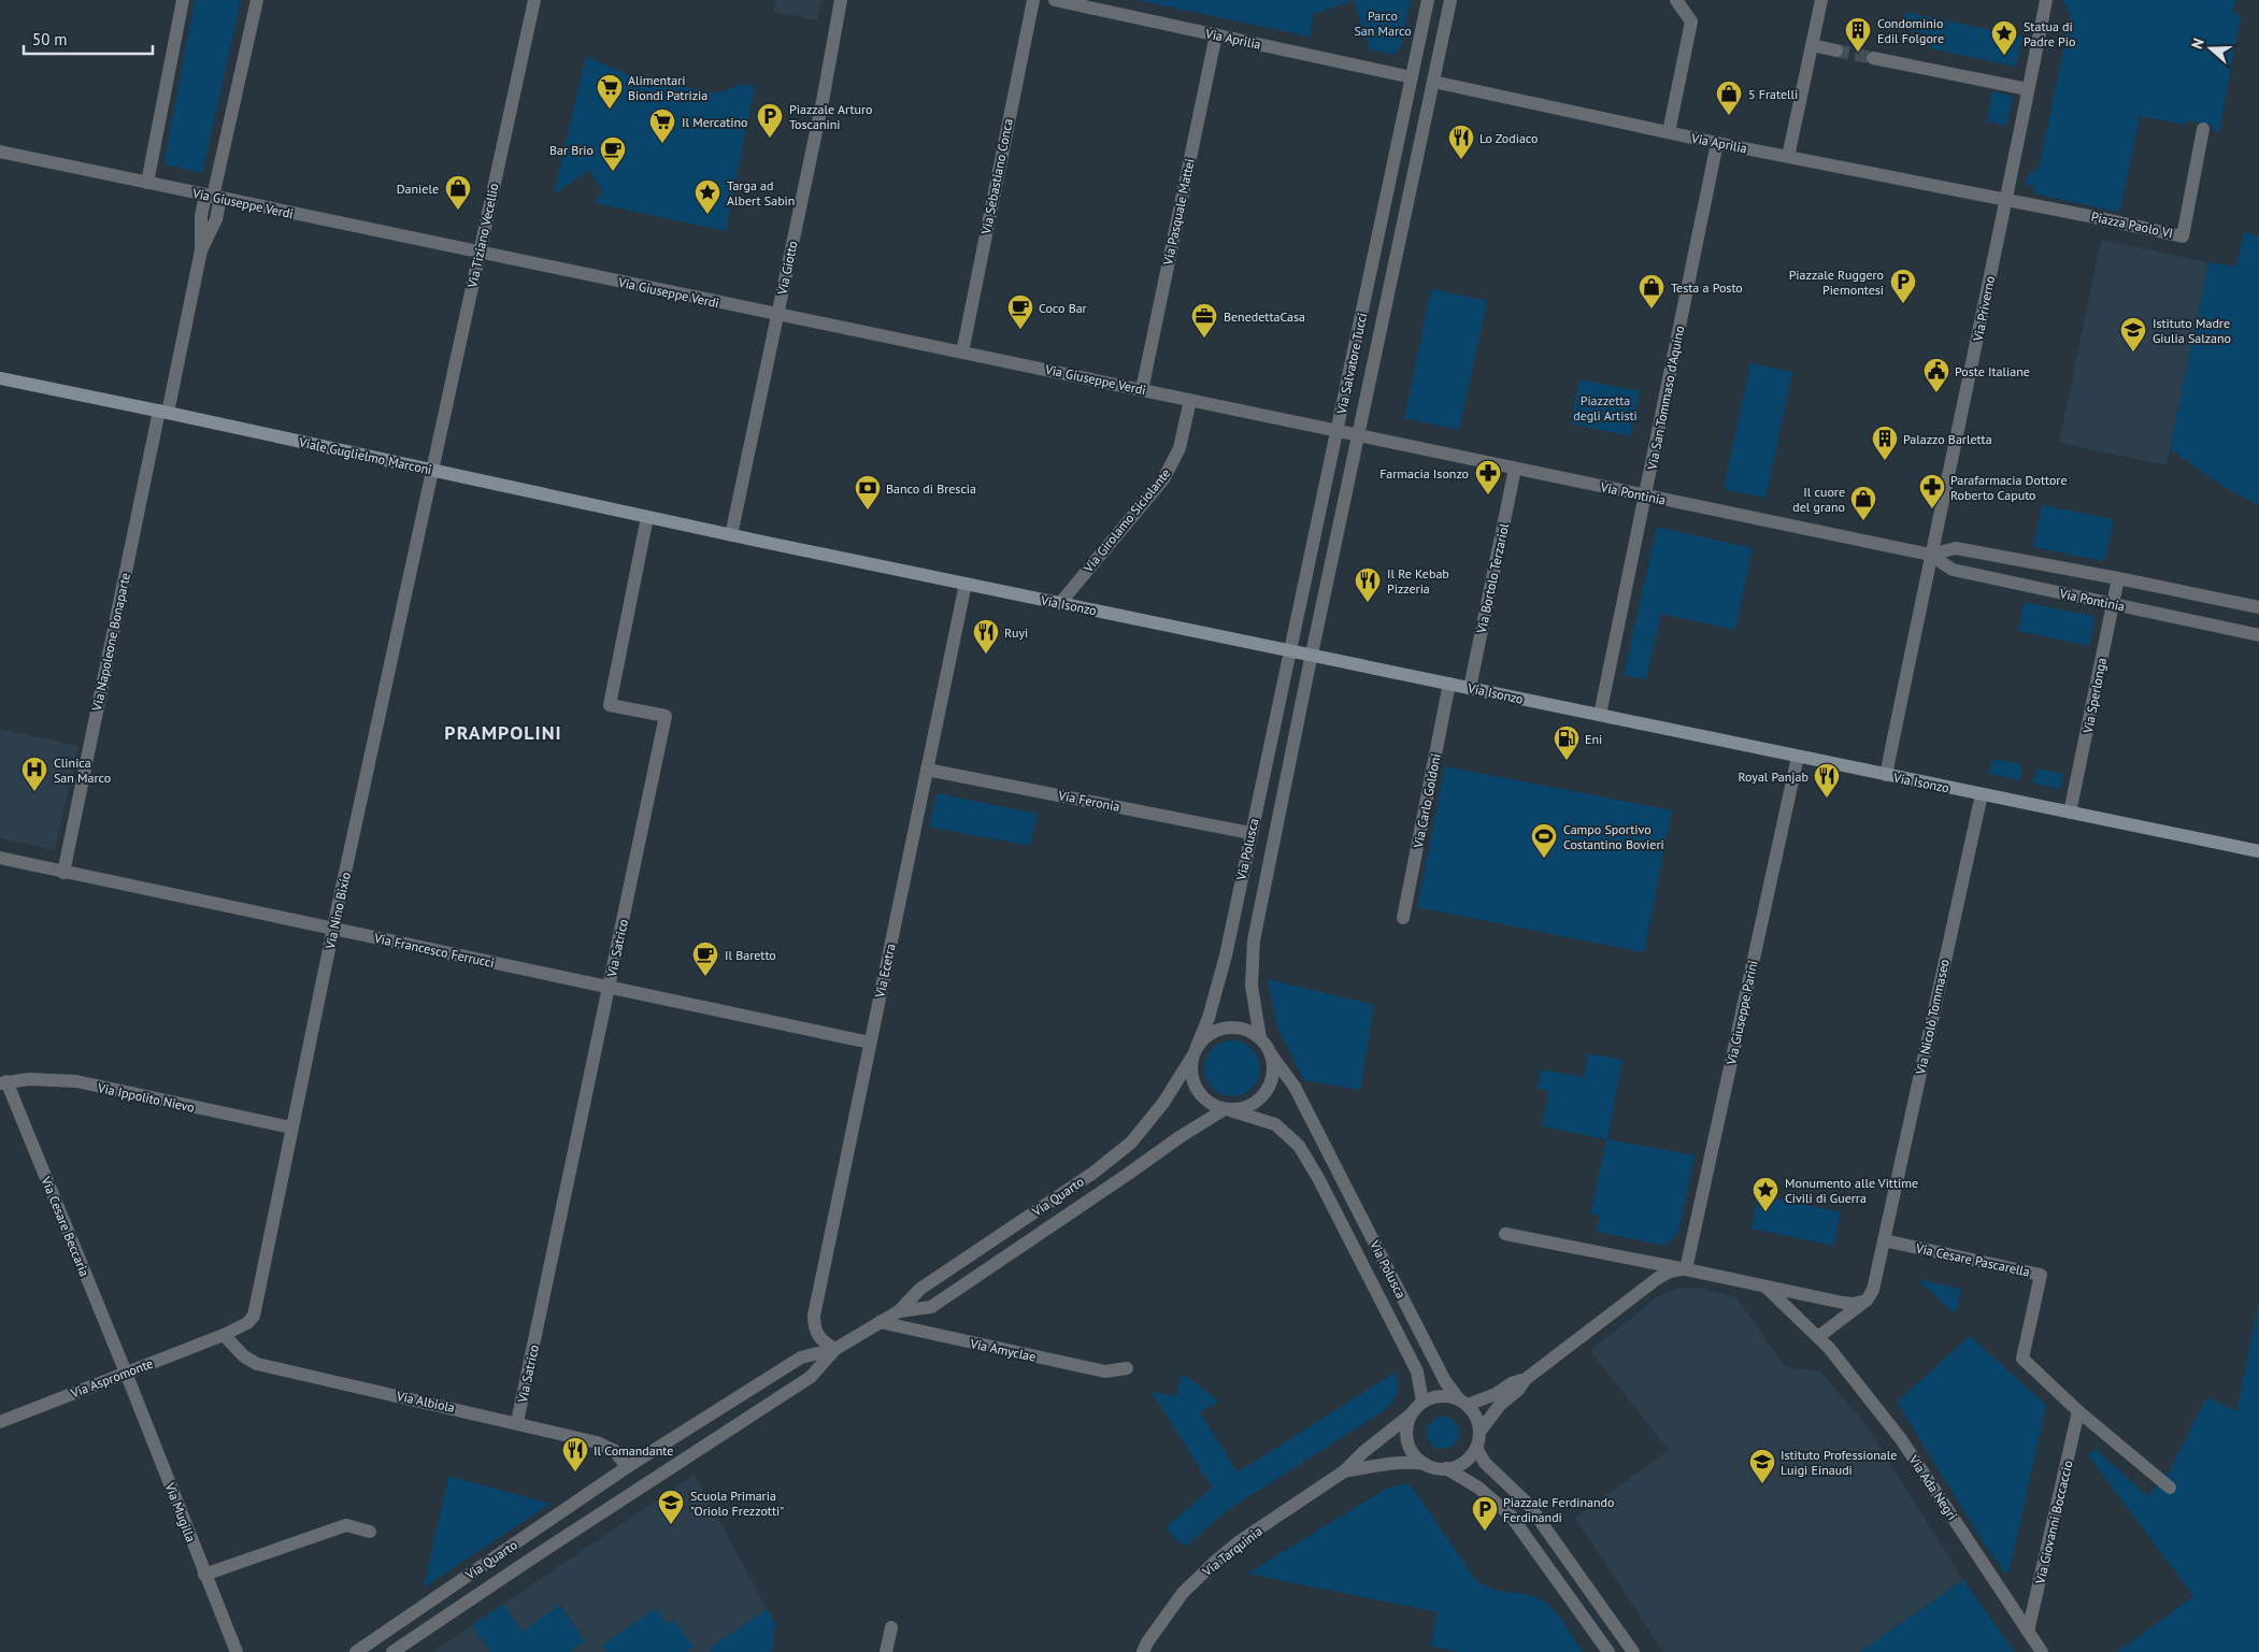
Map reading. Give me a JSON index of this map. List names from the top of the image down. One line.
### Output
{"streets":{"main road":["Viale Guglielmo Marconi","Via Isonzo"],"street":["Via Aprilia","Via Sebastiano Conca","Via Giuseppe Verdi","Via Pasquale Mattei","Piazza Paolo VI","Via Tiziano Vecellio","Via Giotto","Via Priverno","Via Salvatore Tucci","Via San Tommaso d'Aquino","Via Pontinia","Via Girolamo Siciolante","Via Bortolo Terzariol","Via Napoleone Bonaparte","Via Sperlonga","Via Feronia","Via Carlo Goldoni","Via Polusca","Via Nino Bixio","Via Satrico","Via Francesco Ferrucci","Via Ecetra","Via Giuseppe Parini","Via Nicolò Tommaseo","Via Ippolito Nievo","Via Quarto","Via Cesare Beccaria","Via Cesare Pascarella","Via Amyclae","Via Aspromonte","Via Albiola","Via Ada Negri","Via Mugilla","Via Giovanni Boccaccio","Via Tarquinia"]},"crossings":[["Via Aprilia","Via Pasquale Mattei"],["Via Aprilia","Piazza Paolo VI"],["Via Aprilia","Via Priverno"],["Via Aprilia","Via Salvatore Tucci"],["Via Aprilia","Via San Tommaso d'Aquino"],["Via Sebastiano Conca","Via Giuseppe Verdi"],["Via Giuseppe Verdi","Via Pasquale Mattei"],["Via Giuseppe Verdi","Via Tiziano Vecellio"],["Via Giuseppe Verdi","Via Giotto"],["Via Giuseppe Verdi","Via Salvatore Tucci"],["Via Giuseppe Verdi","Via Pontinia"],["Via Giuseppe Verdi","Via Girolamo Siciolante"],["Via Giuseppe Verdi","Via Napoleone Bonaparte"],["Piazza Paolo VI","Via Priverno"],["Via Tiziano Vecellio","Viale Guglielmo Marconi"],["Via Tiziano Vecellio","Via Nino Bixio"],["Via Giotto","Viale Guglielmo Marconi"],["Via Giotto","Via Isonzo"],["Via Priverno","Via Pontinia"],["Via Priverno","Via Isonzo"],["Via Salvatore Tucci","Via Pontinia"],["Via Salvatore Tucci","Via Isonzo"],["Via Salvatore Tucci","Via Polusca"],["Via San Tommaso d'Aquino","Via Pontinia"],["Via San Tommaso d'Aquino","Via Isonzo"],["Viale Guglielmo Marconi","Via Isonzo"],["Viale Guglielmo Marconi","Via Napoleone Bonaparte"],["Viale Guglielmo Marconi","Via Nino Bixio"],["Viale Guglielmo Marconi","Via Satrico"],["Via Pontinia","Via Bortolo Terzariol"],["Via Pontinia","Via Sperlonga"],["Via Girolamo Siciolante","Via Isonzo"],["Via Bortolo Terzariol","Via Isonzo"],["Via Isonzo","Via Sperlonga"],["Via Isonzo","Via Carlo Goldoni"],["Via Isonzo","Via Polusca"],["Via Isonzo","Via Ecetra"],["Via Isonzo","Via Giuseppe Parini"],["Via Isonzo","Via Nicolò Tommaseo"],["Via Napoleone Bonaparte","Via Francesco Ferrucci"],["Via Feronia","Via Polusca"],["Via Feronia","Via Ecetra"],["Via Polusca","Via Quarto"],["Via Polusca","Via Tarquinia"],["Via Nino Bixio","Via Francesco Ferrucci"],["Via Nino Bixio","Via Ippolito Nievo"],["Via Nino Bixio","Via Aspromonte"],["Via Nino Bixio","Via Albiola"],["Via Satrico","Via Francesco Ferrucci"],["Via Satrico","Via Albiola"],["Via Francesco Ferrucci","Via Ecetra"],["Via Ecetra","Via Quarto"],["Via Nicolò Tommaseo","Via Cesare Pascarella"],["Via Ippolito Nievo","Via Cesare Beccaria"],["Via Quarto","Via Amyclae"],["Via Quarto","Via Albiola"],["Via Cesare Beccaria","Via Aspromonte"],["Via Cesare Beccaria","Via Mugilla"],["Via Cesare Pascarella","Via Giovanni Boccaccio"],["Via Aspromonte","Via Albiola"],["Via Aspromonte","Via Mugilla"],["Via Ada Negri","Via Giovanni Boccaccio"]],"districts":["PRAMPOLINI"],"parks":["Parco San Marco","Piazzetta degli Artisti"],"places":{"building":["Condominio Edil Folgore","Palazzo Barletta"],"place":["Statua di Padre Pio","Targa ad Albert Sabin","Monumento alle Vittime Civili di Guerra"],"supermarket":["Alimentari Biondi Patrizia","Il Mercatino"],"shop":["5 Fratelli","Daniele","Testa a Posto","Il cuore del grano"],"parking":["Piazzale Arturo Toscanini","Piazzale Ruggero Piemontesi","Piazzale Ferdinando Ferdinandi"],"restaurant":["Lo Zodiaco","Il Re Kebab Pizzeria","Ruyi","Royal Panjab","Il Comandante"],"cafe":["Bar Brio","Coco Bar","Il Baretto"],"office":["BenedettaCasa"],"school or university":["Istituto Madre Giulia Salzano","Istituto Professionale Luigi Einaudi","Scuola Primaria \"Oriolo Frezzotti\""],"public building":["Poste Italiane"],"pharmacy":["Farmacia Isonzo","Parafarmacia Dottore Roberto Caputo"],"bank":["Banco di Brescia"],"fuel station":["Eni"],"hospital":["Clinica San Marco"],"sports":["Campo Sportivo Costantino Bovieri"]},"scale_bar":"50 m","north":"left"}
